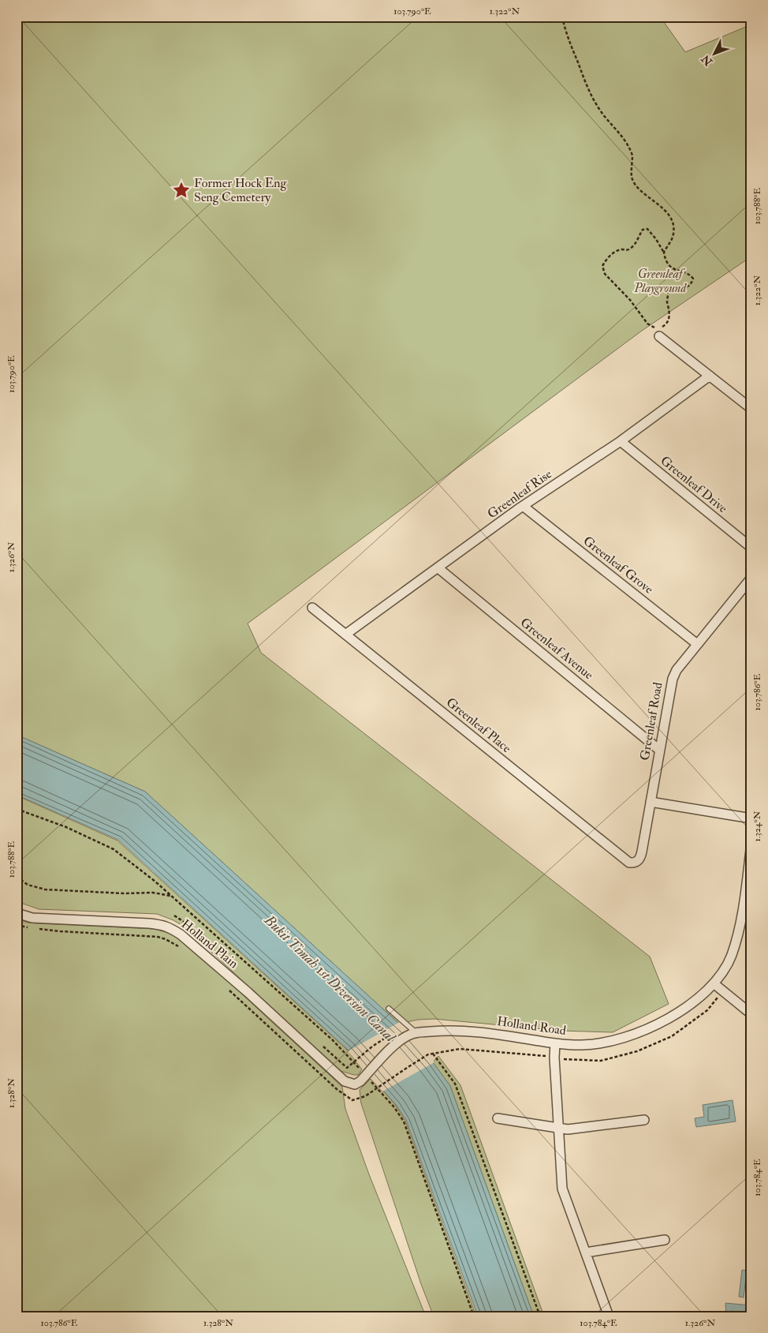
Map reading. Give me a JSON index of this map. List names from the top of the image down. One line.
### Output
{"streets":{"street":["Greenleaf Drive","Greenleaf Rise","Greenleaf Grove","Greenleaf Avenue","Greenleaf Road","Greenleaf Place","Holland Plain","Holland Road"]},"crossings":[["Greenleaf Drive","Greenleaf Rise"],["Greenleaf Rise","Greenleaf Grove"],["Greenleaf Rise","Greenleaf Avenue"],["Greenleaf Rise","Greenleaf Place"],["Greenleaf Grove","Greenleaf Road"],["Greenleaf Avenue","Greenleaf Road"],["Greenleaf Road","Greenleaf Place"],["Holland Plain","Holland Road"]],"water":["Bukit Timah 1st Diversion Canal"],"parks":["Greenleaf Playground"],"places":{"place":["Former Hock Eng Seng Cemetery"]},"north":"bottom left","coordinates":["103.790°E","1.322°N","103.788°E","1.326°N","103.786°E","1.324°N","1.328°N","103.784°E"]}
